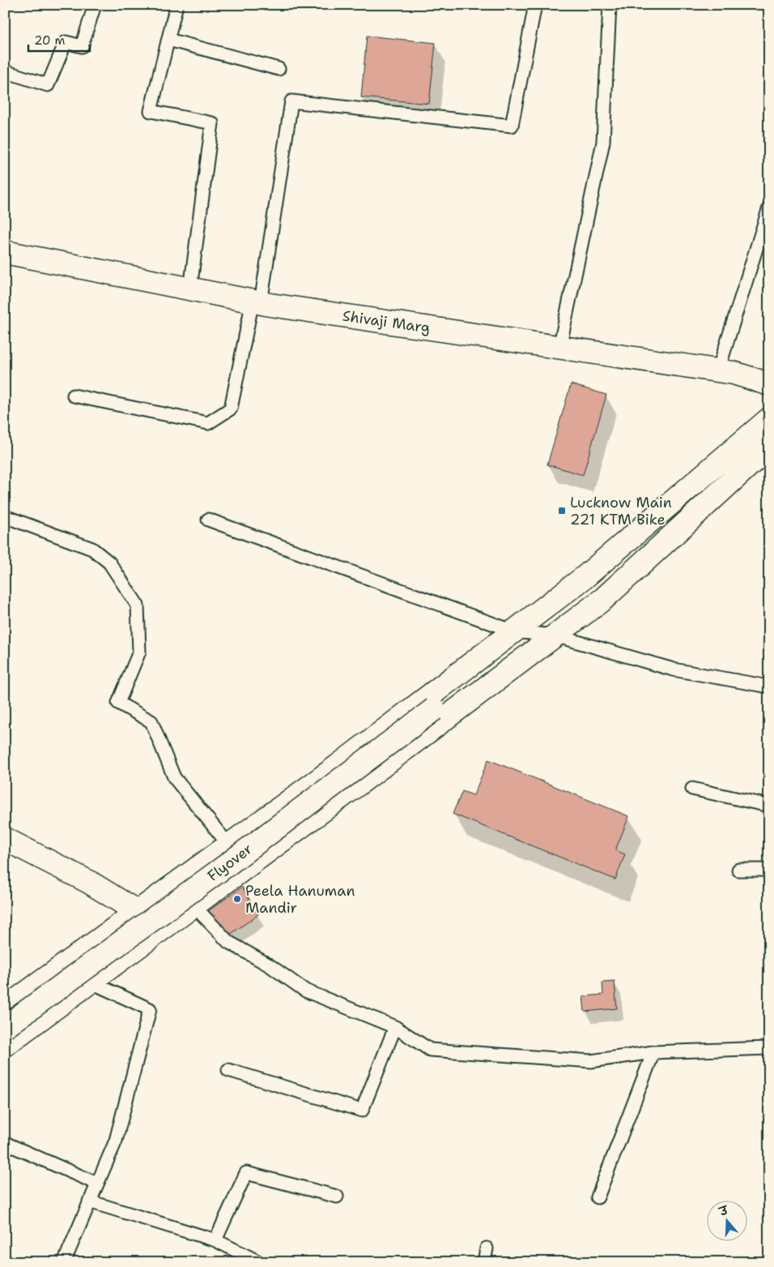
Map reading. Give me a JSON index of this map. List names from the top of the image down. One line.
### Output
{"streets":{"main road":["Shivaji Marg","Flyover"]},"places":{"transit":["Lucknow Main 221 KTM Bike"],"other":["Peela Hanuman Mandir"]},"scale_bar":"20 m","north":"top"}
